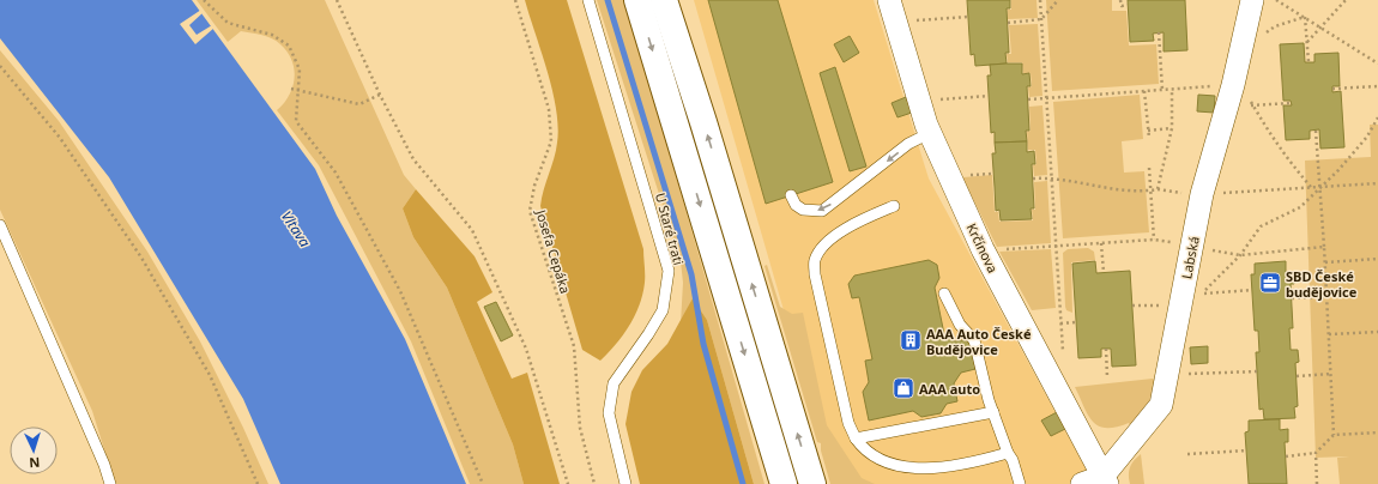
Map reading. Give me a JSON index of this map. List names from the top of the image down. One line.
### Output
{"streets":{"street":["Krčínova","Labská"],"lane":["U Staré trati"],"path":["Josefa Cepáka"]},"crossings":[["Krčínova","Labská"]],"water":["Vltava"],"places":{"office":["SBD České budějovice"],"building":["AAA Auto České Budějovice"],"shop":["AAA auto"]},"north":"bottom"}
